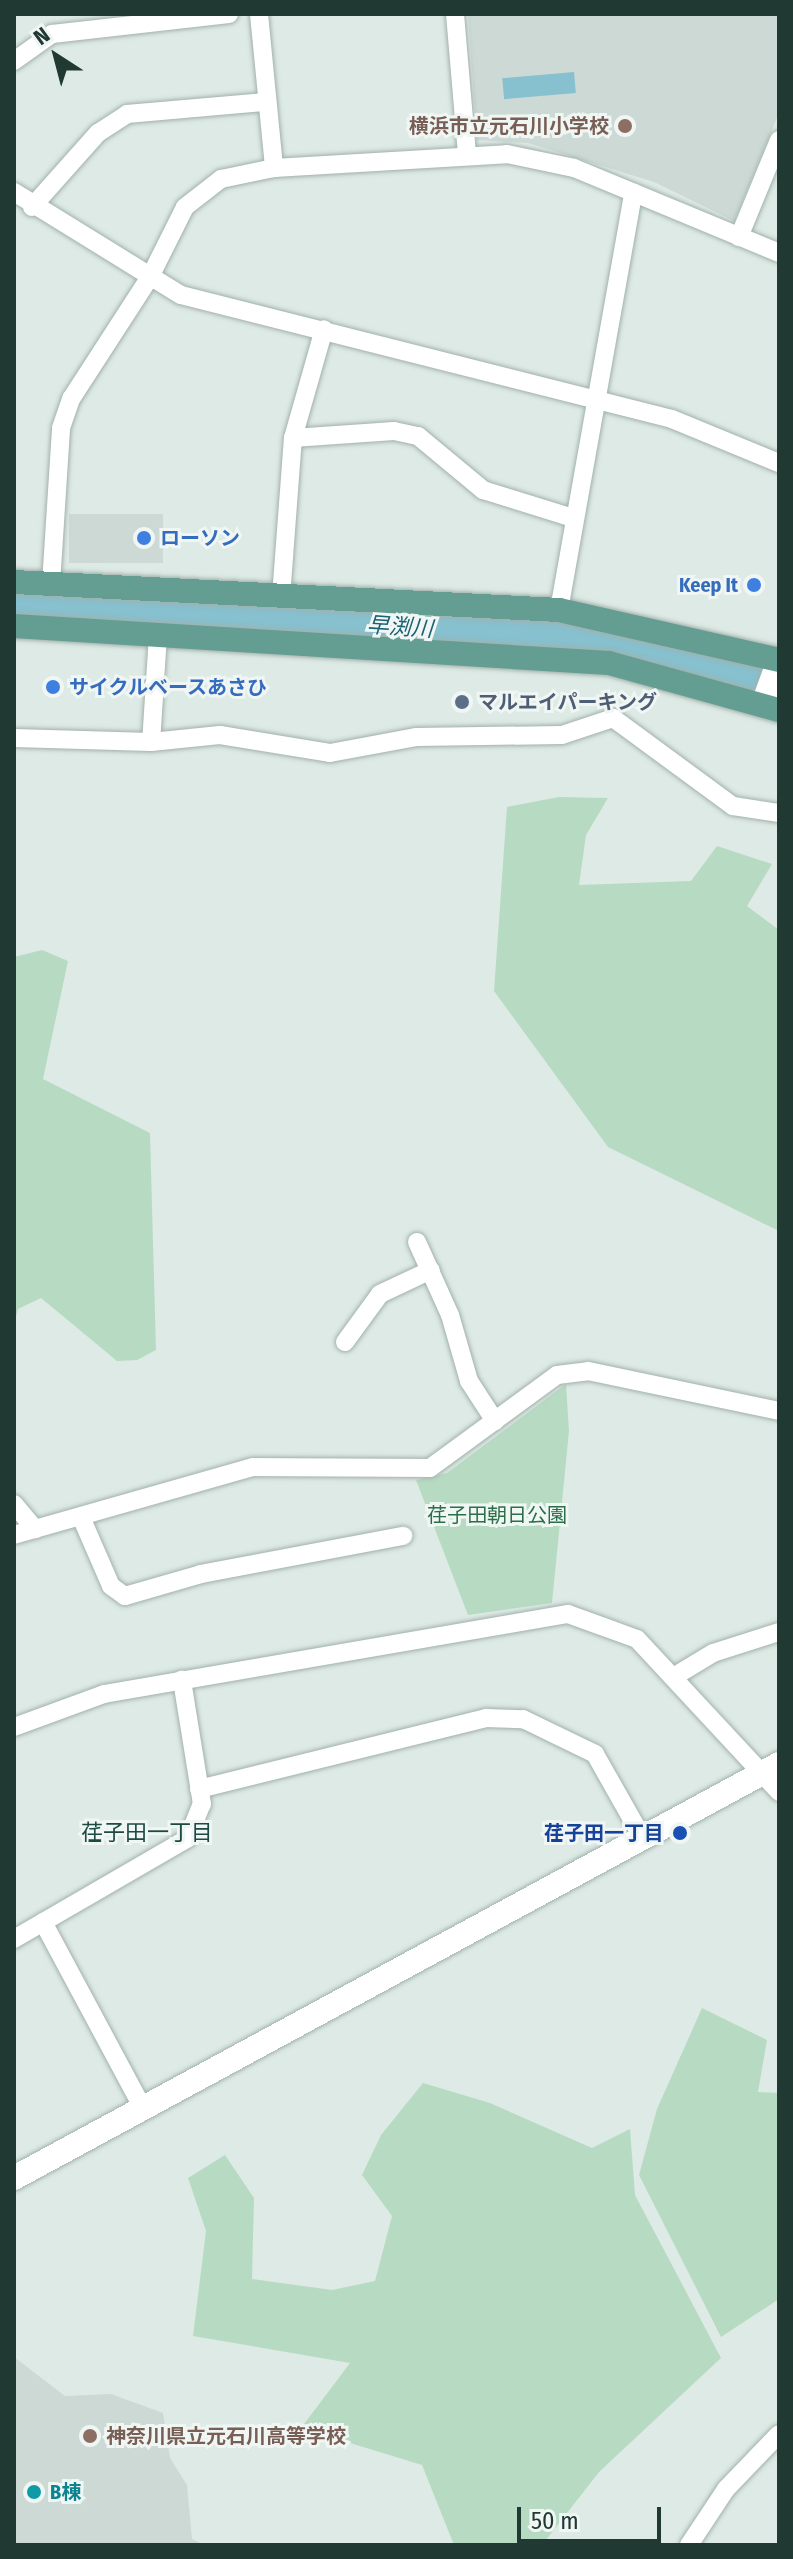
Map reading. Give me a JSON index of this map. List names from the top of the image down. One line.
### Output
{"districts":["荏子田一丁目"],"water":["早渕川"],"parks":["荏子田朝日公園"],"places":["横浜市立元石川小学校","ローソン","Keep It","サイクルベースあさひ","マルエイパーキング","荏子田一丁目","神奈川県立元石川高等学校","B棟"],"scale_bar":"50 m","north":"top left"}
